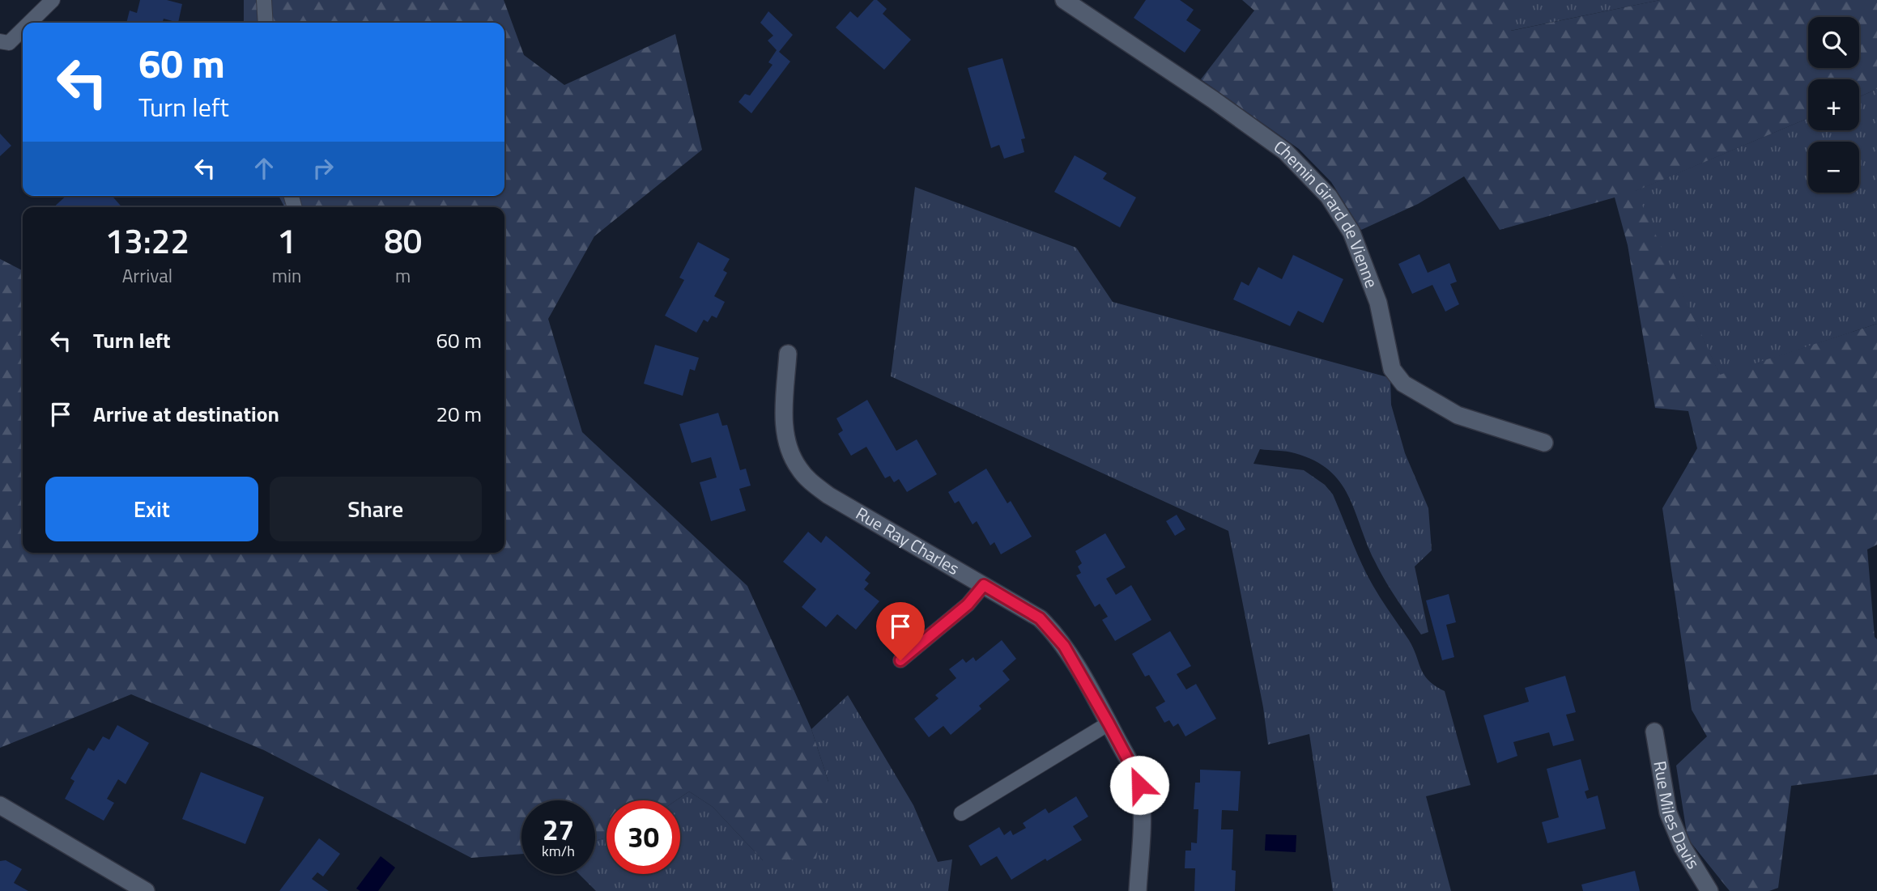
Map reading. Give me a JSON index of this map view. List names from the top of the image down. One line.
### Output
{"streets":{"street":["Chemin Girard de Vienne","Rue Ray Charles","Rue Miles Davis"]},"page":{"map_buttons":["+","−"],"turn":["60 m","Turn left"],"eta":["13:22","Arrival","1","min","80","m"],"list":[{"name":"Turn left","value":"60 m"},{"name":"Arrive at destination","value":"20 m"}],"buttons":["Exit","Share"],"speed":"27 km/h","limit":"30"}}
